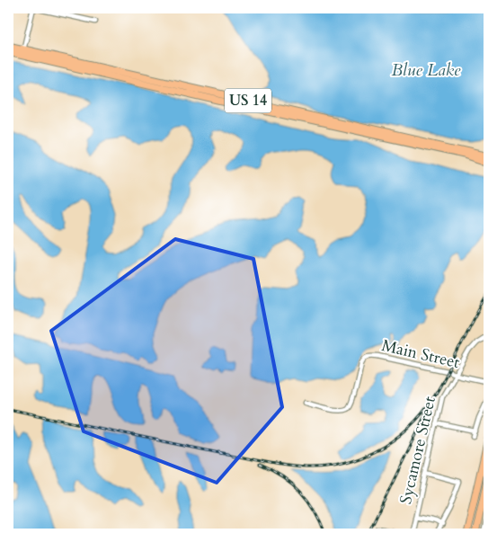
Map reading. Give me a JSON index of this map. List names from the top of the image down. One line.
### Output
{"streets":{"main road":["US 14"],"street":["Main Street","Sycamore Street"]},"crossings":[["Main Street","Sycamore Street"]],"water":["Blue Lake"]}
